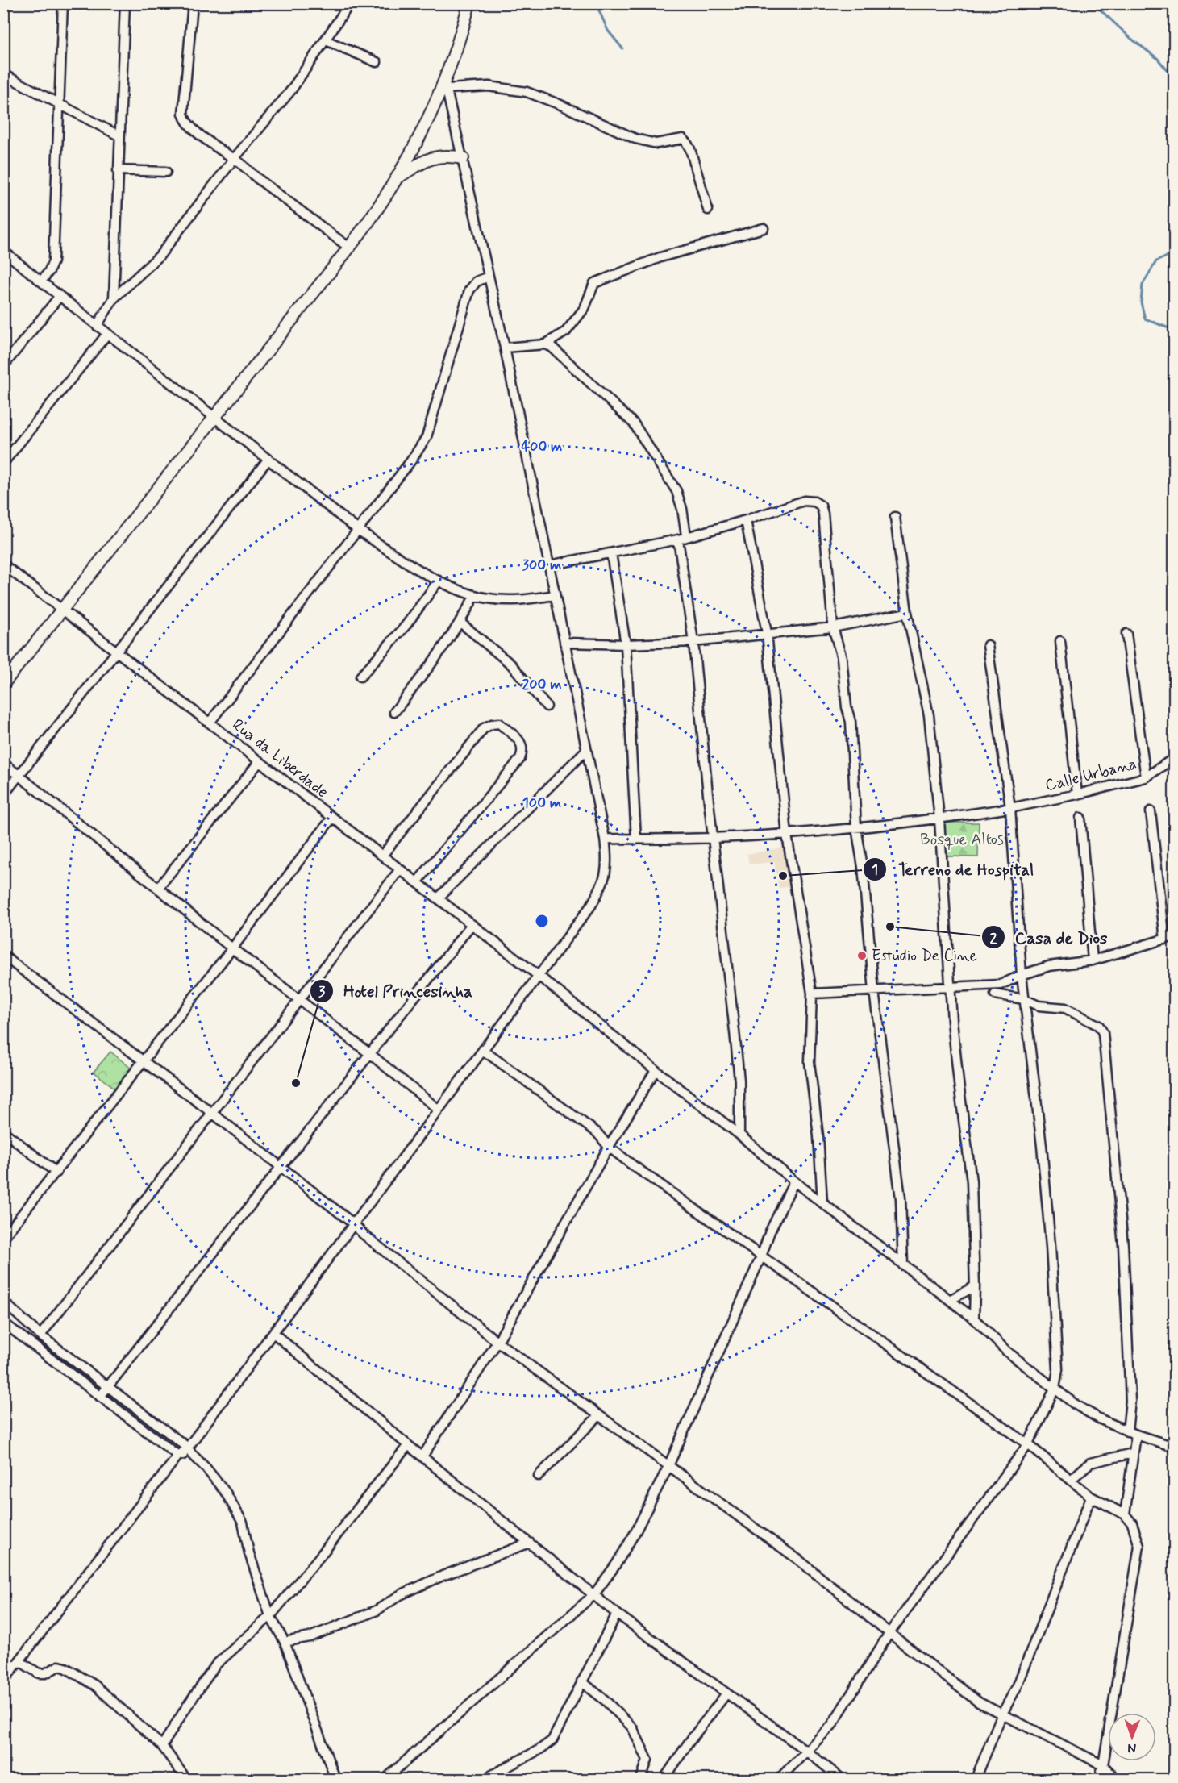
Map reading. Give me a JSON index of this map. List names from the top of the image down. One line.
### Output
{"streets":{"street":["Rua da Liberdade","Calle Urbana"]},"parks":["Bosque Altos"],"places":["Terreno de Hospital","Casa de Dios","Estudio De Cine","Hotel Princesinha"],"north":"bottom","rings":["400 m","300 m","200 m","100 m"]}
